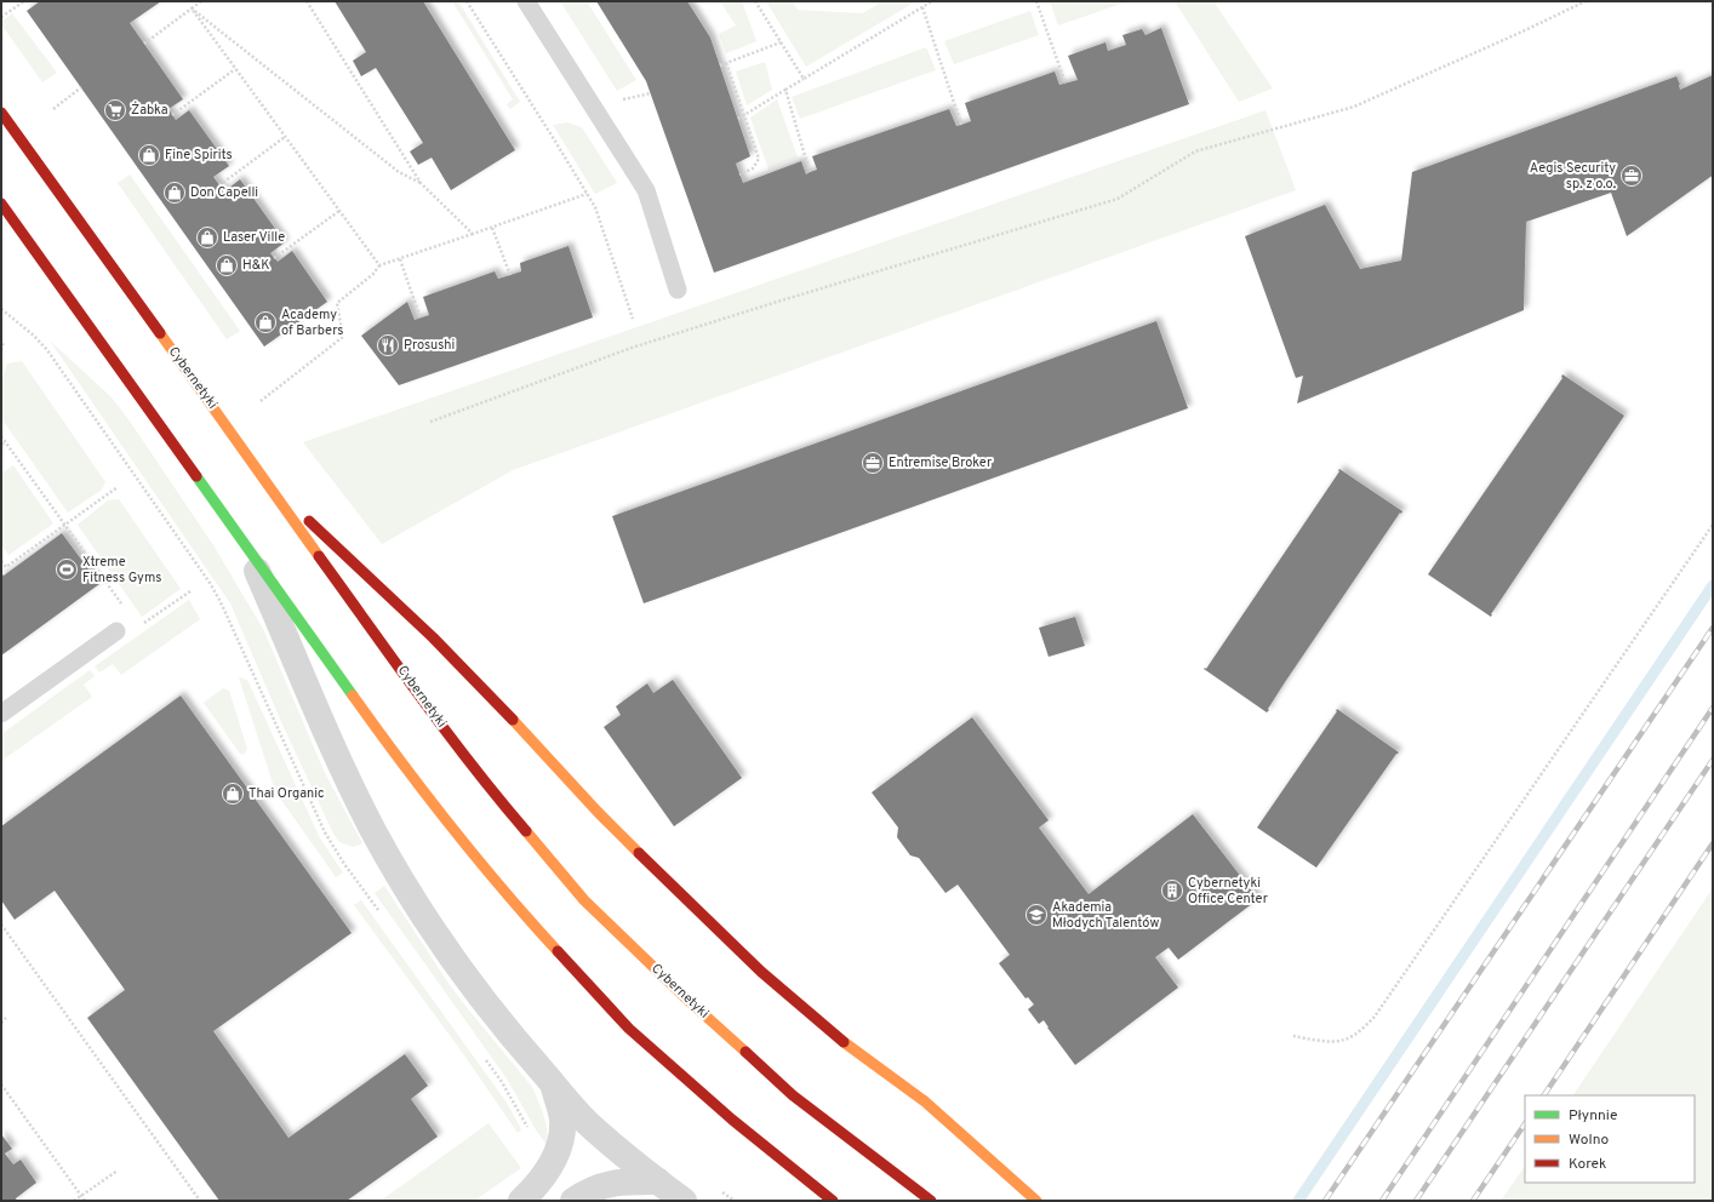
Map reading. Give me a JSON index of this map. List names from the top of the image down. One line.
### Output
{"streets":{"street":["Cybernetyki"]},"places":{"supermarket":["Żabka"],"shop":["Fine Spirits","Don Capelli","Laser Ville","H&K","Academy of Barbers","Thai Organic"],"office":["Aegis Security sp. z o.o.","Entremise Broker"],"restaurant":["Prosushi"],"sports":["Xtreme Fitness Gyms"],"building":["Cybernetyki Office Center"],"school or university":["Akademia Młodych Talentów"]},"legend":["Płynnie","Wolno","Korek"]}
